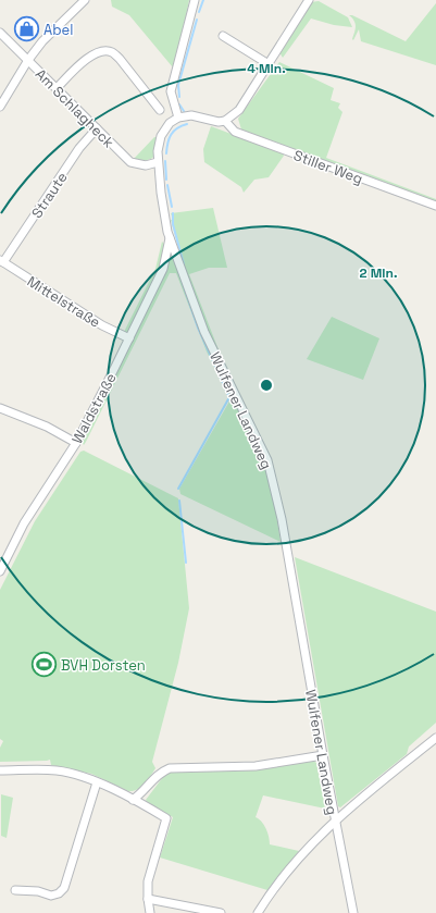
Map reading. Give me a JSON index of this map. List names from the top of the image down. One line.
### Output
{"streets":{"street":["Am Schlagheck","Stiller Weg","Straute","Mittelstraße","Waldstraße","Wulfener Landweg"]},"crossings":[["Am Schlagheck","Straute"],["Am Schlagheck","Wulfener Landweg"],["Straute","Mittelstraße"],["Mittelstraße","Waldstraße"],["Waldstraße","Wulfener Landweg"]],"places":{"shop":["Abel"],"sports":["BVH Dorsten"]},"rings":["4 Min.","2 Min."]}
